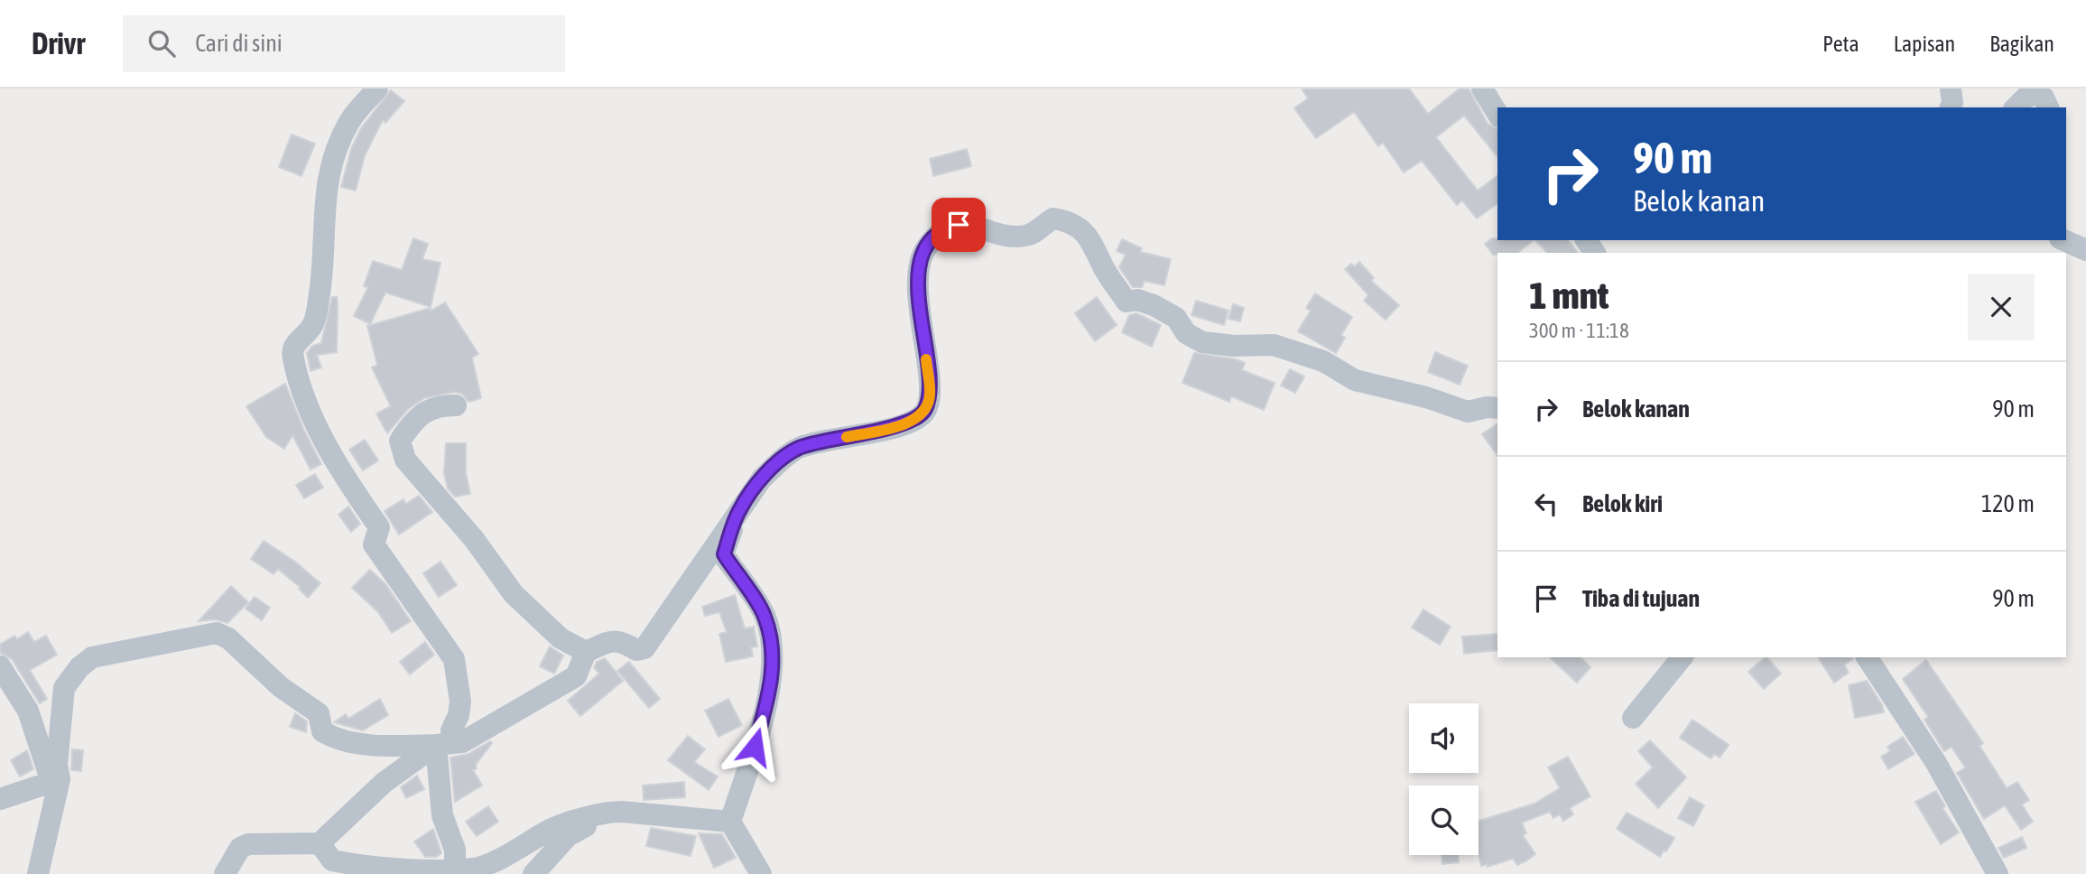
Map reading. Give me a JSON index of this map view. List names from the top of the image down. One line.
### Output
{"page":{"header":"Drivr","search":"Cari di sini","nav":["Peta","Lapisan","Bagikan"],"turn":["90 m","Belok kanan"],"heading":["1 mnt","300 m · 11:18"],"list":[{"name":"Belok kanan","value":"90 m"},{"name":"Belok kiri","value":"120 m"},{"name":"Tiba di tujuan","value":"90 m"}]}}
